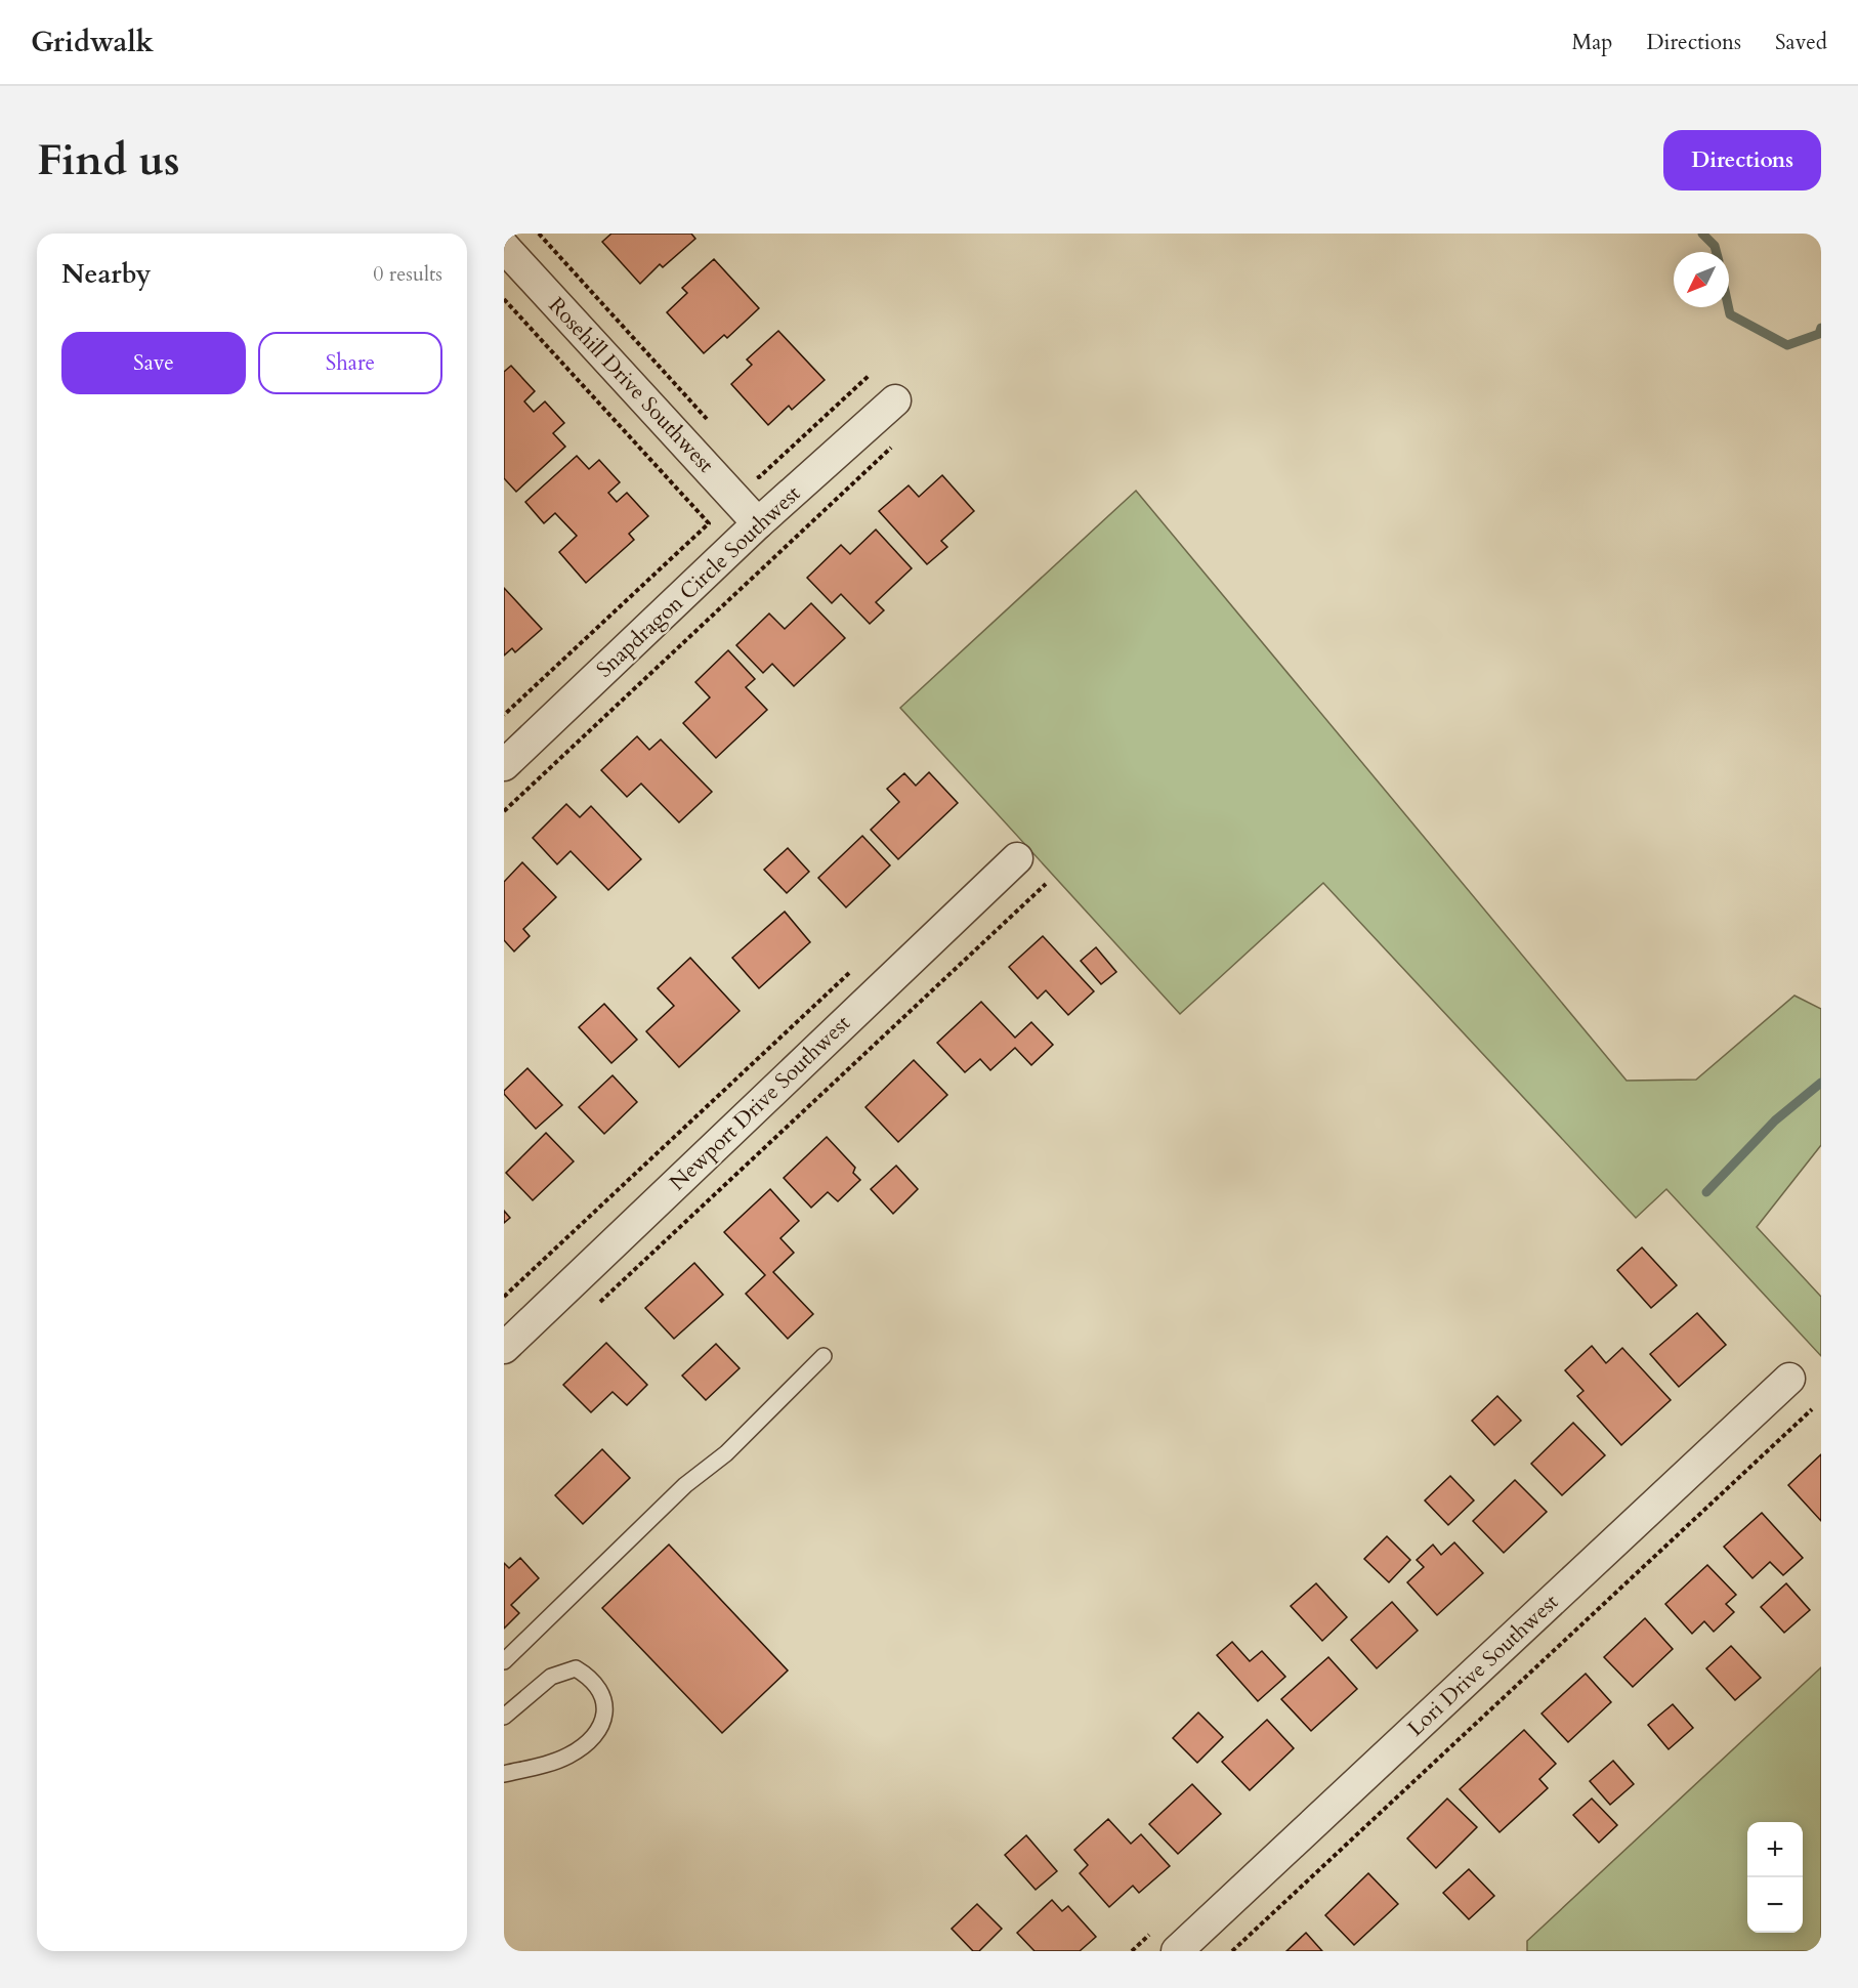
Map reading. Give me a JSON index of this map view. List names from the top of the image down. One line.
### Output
{"streets":{"street":["Rosehill Drive Southwest","Snapdragon Circle Southwest","Newport Drive Southwest","Lori Drive Southwest"]},"crossings":[["Rosehill Drive Southwest","Snapdragon Circle Southwest"]],"north":"bottom left","page":{"header":"Gridwalk","nav":["Map","Directions","Saved"],"buttons":["Directions",["Save","Share"]],"title":"Find us","heading":["Nearby","0 results"],"map_buttons":["+","−"]}}
